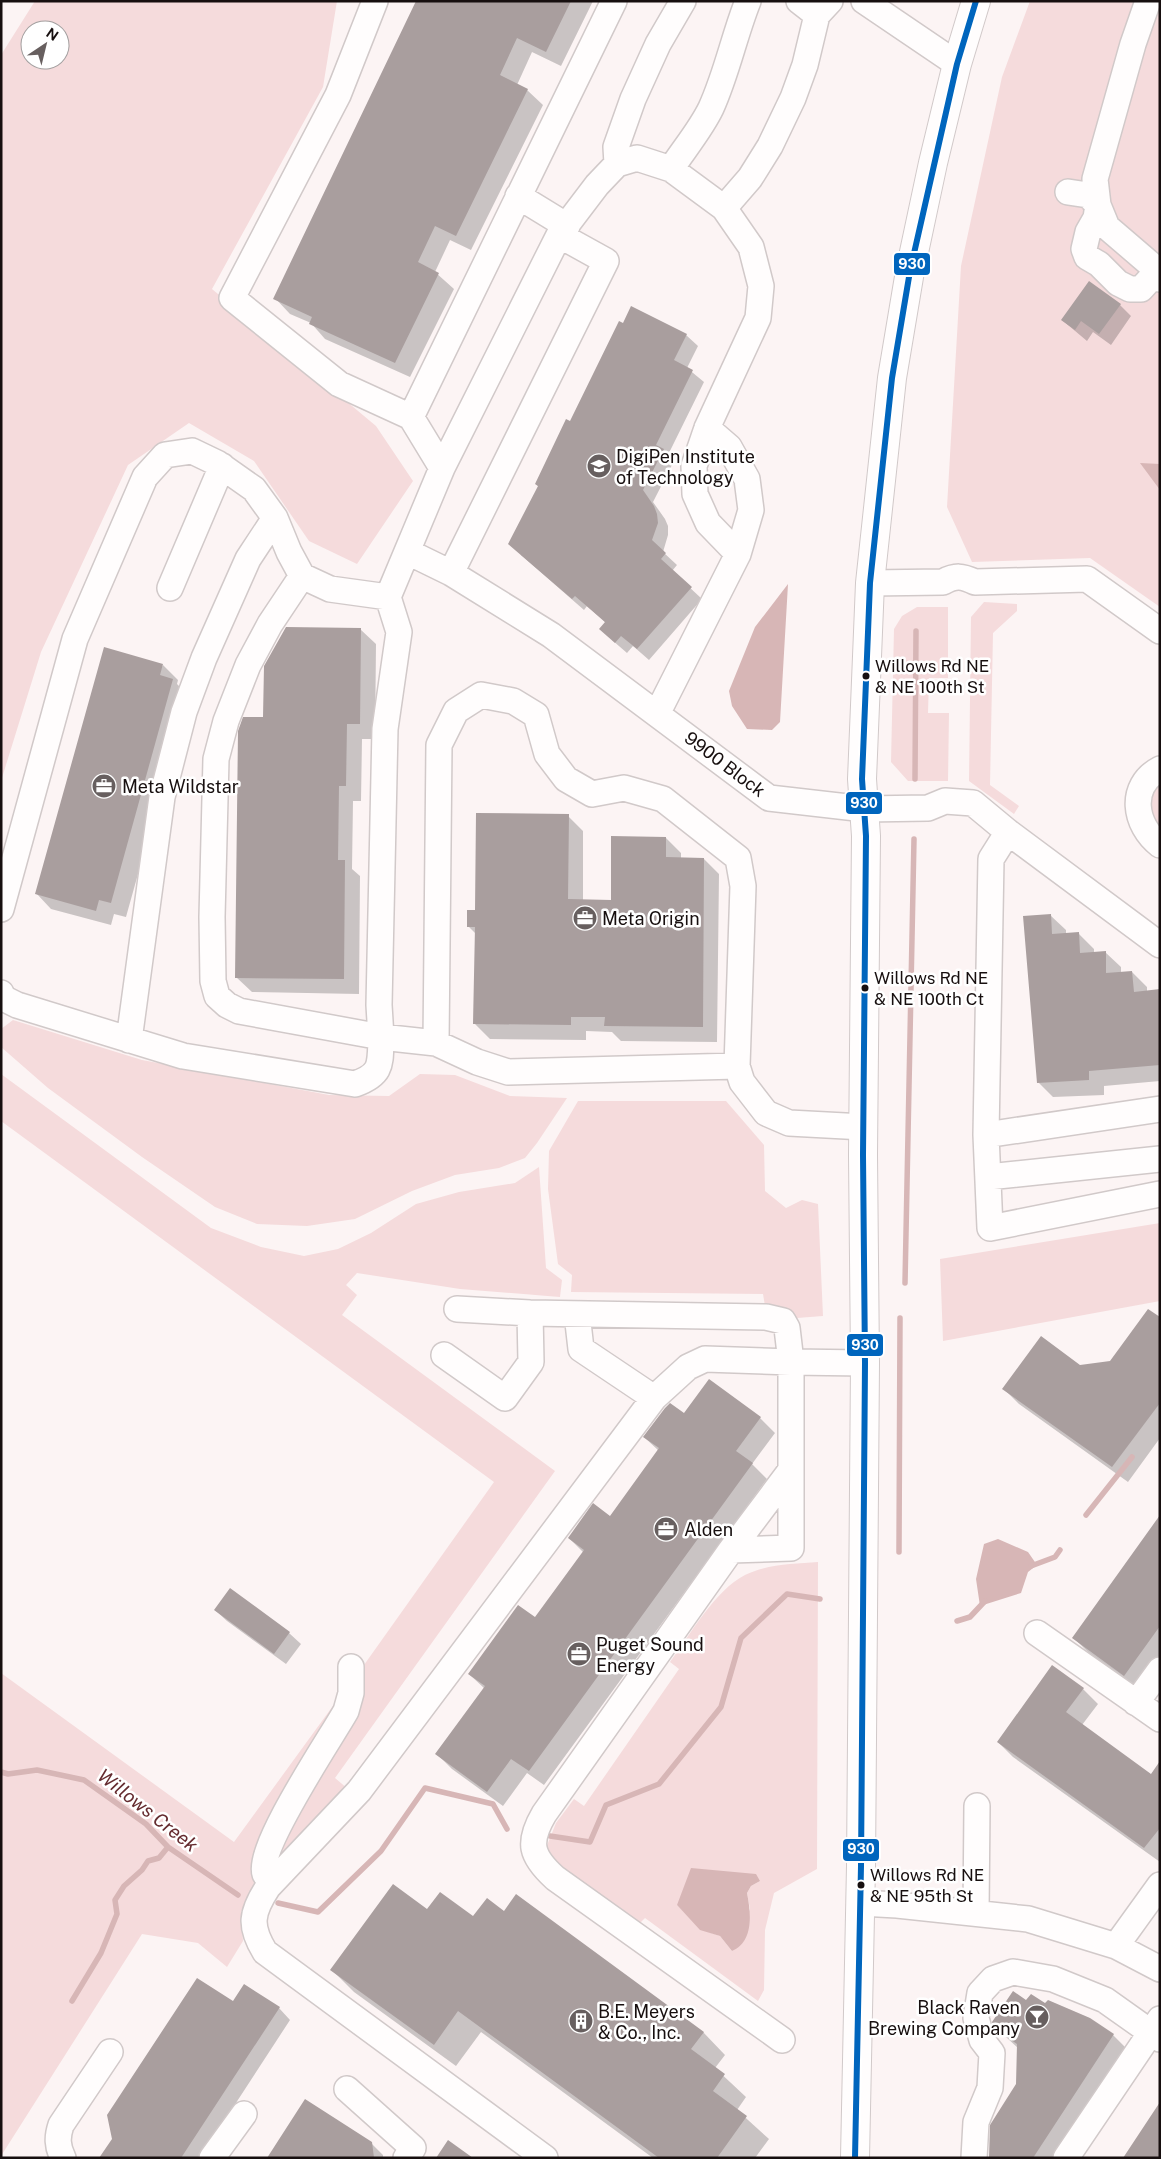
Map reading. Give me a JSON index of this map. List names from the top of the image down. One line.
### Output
{"streets":{"street":["9900 Block"]},"water":["Willows Creek"],"places":{"school or university":["DigiPen Institute of Technology"],"other":["Willows Rd NE & NE 100th St","Willows Rd NE & NE 100th Ct","Willows Rd NE & NE 95th St"],"office":["Meta Wildstar","Meta Origin","Alden","Puget Sound Energy"],"bar":["Black Raven Brewing Company"],"building":["B.E. Meyers & Co., Inc."]},"lines":["transit line 930"],"north":"top right"}
